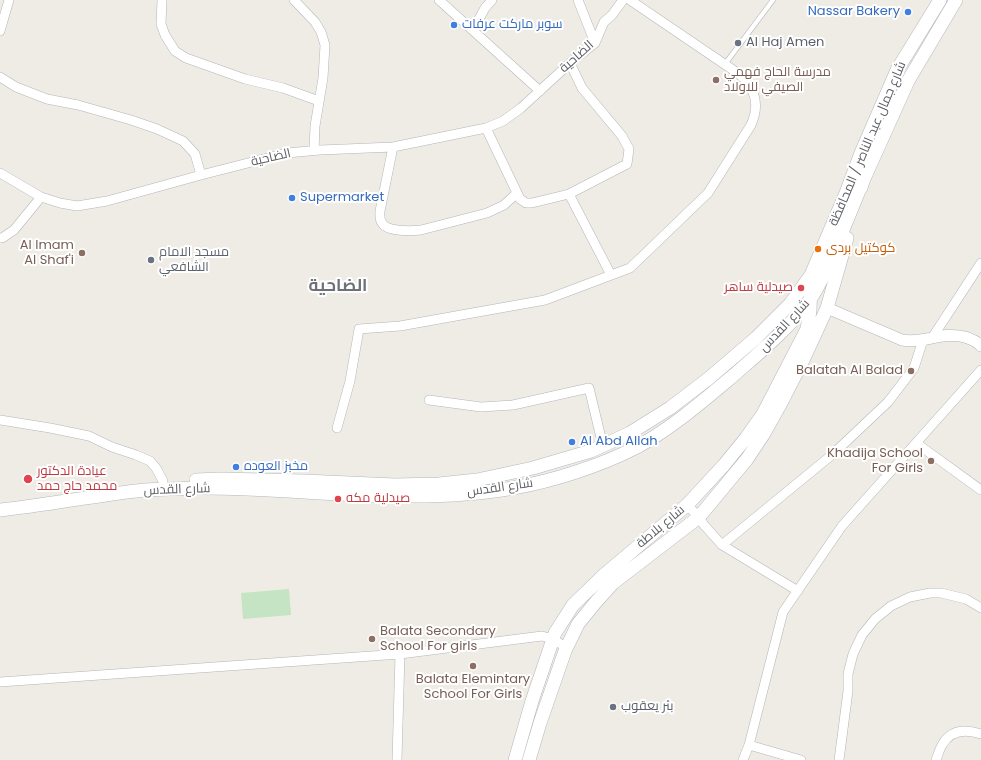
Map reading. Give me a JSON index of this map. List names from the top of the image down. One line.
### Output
{"streets":{"main road":["شارع جمال عبد الناصر / المحافظة","شارع القدس","شارع بلاطة"],"street":["الضاحية"]},"crossings":[["شارع جمال عبد الناصر / المحافظة","شارع القدس"],["شارع جمال عبد الناصر / المحافظة","شارع بلاطة"],["شارع القدس","شارع بلاطة"]],"districts":["الضاحية"],"places":["Nassar Bakery","سوبر ماركت عرفات","Al Haj Amen","مدرسة الحاج فهمي الصيفي للاولاد","Supermarket","كوكتيل بردى","Al Imam Al Shaf'i","مسجد الامام الشافعي","صيدلية ساهر","Balatah Al Balad","Al Abd Allah","Khadija School For Girls","مخبز العوده","عيادة الدكتور محمد حاج حمد","صيدلية مكه","Balata Secondary School For girls","Balata Elemintary School For Girls","بئر يعقوب"]}
